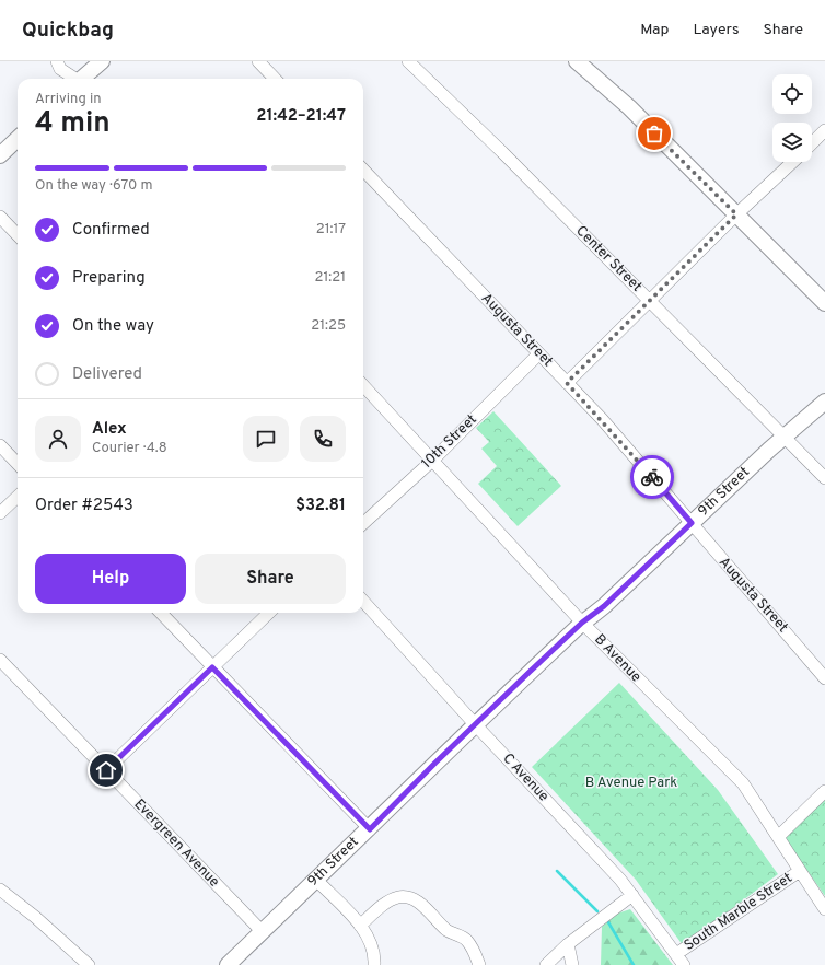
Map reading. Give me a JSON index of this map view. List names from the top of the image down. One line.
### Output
{"streets":{"main road":["9th Street"],"street":["Center Street","Augusta Street","10th Street","B Avenue","C Avenue","Evergreen Avenue","South Marble Street"]},"crossings":[["Center Street","9th Street"],["Augusta Street","10th Street"],["Augusta Street","9th Street"],["10th Street","B Avenue"],["9th Street","B Avenue"],["9th Street","C Avenue"],["9th Street","Evergreen Avenue"],["B Avenue","South Marble Street"],["C Avenue","South Marble Street"]],"parks":["B Avenue Park"],"page":{"header":"Quickbag","nav":["Map","Layers","Share"],"heading":["4 min","Arriving in","21:42–21:47"],"panel":["Alex","Courier · 4.8","Order #2543","$32.81"],"bar":"On the way · 670 m","list":[["Confirmed","21:17"],["Preparing","21:21"],["On the way","21:25"],"Delivered"],"buttons":["Help","Share"]}}
